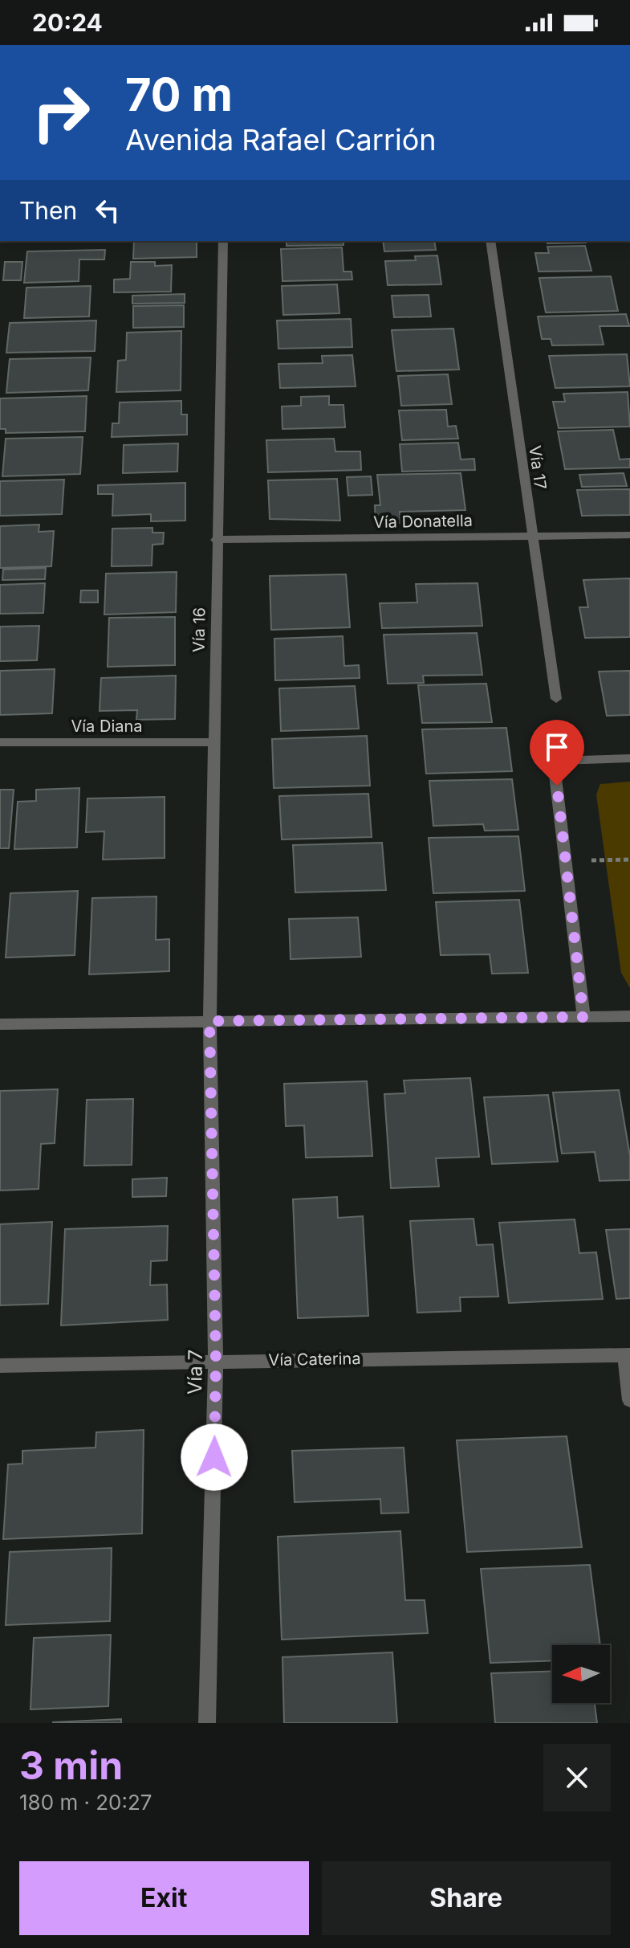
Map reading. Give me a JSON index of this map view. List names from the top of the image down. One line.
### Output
{"streets":{"street":["Vía 17","Vía Donatella","Vía 16","Vía Diana","Vía Caterina","Vía 7"]},"crossings":[["Vía 17","Vía Donatella"],["Vía Donatella","Vía 16"],["Vía 16","Vía Diana"],["Vía 16","Vía 7"],["Vía Caterina","Vía 7"]],"north":"left","page":{"status":"20:24","turn":["70 m","Avenida Rafael Carrión"],"then":"Then","heading":["3 min","180 m · 20:27"],"buttons":["Exit","Share"]}}
